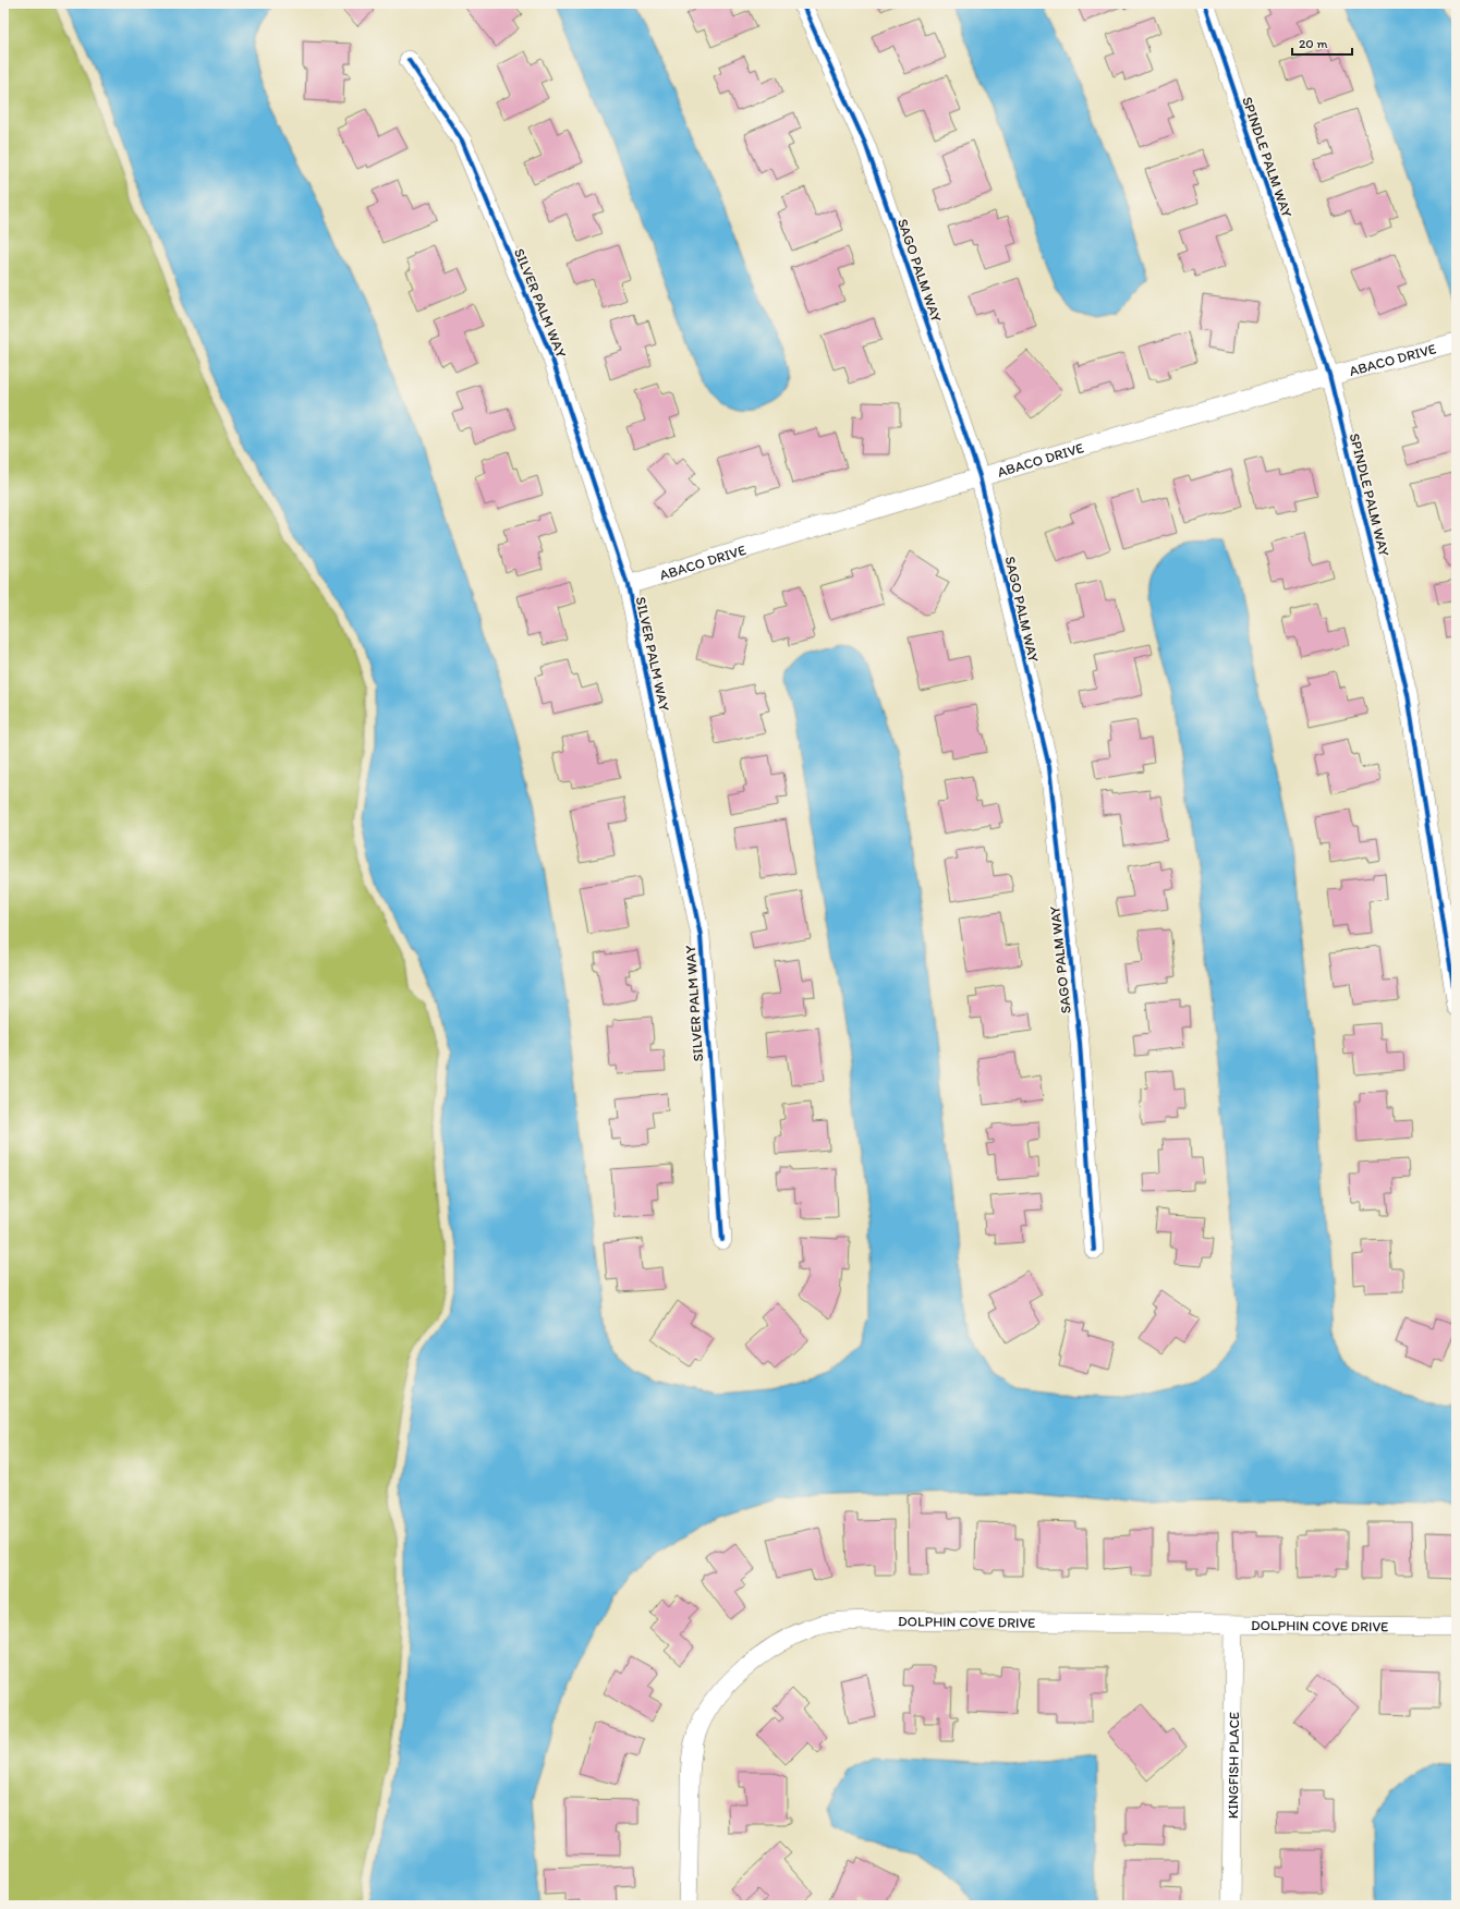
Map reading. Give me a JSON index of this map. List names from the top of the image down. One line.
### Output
{"streets":{"street":["SPINDLE PALM WAY","SAGO PALM WAY","SILVER PALM WAY","ABACO DRIVE","DOLPHIN COVE DRIVE","KINGFISH PLACE"]},"crossings":[["SPINDLE PALM WAY","ABACO DRIVE"],["SAGO PALM WAY","ABACO DRIVE"],["SILVER PALM WAY","ABACO DRIVE"],["DOLPHIN COVE DRIVE","KINGFISH PLACE"]],"scale_bar":"20 m"}
